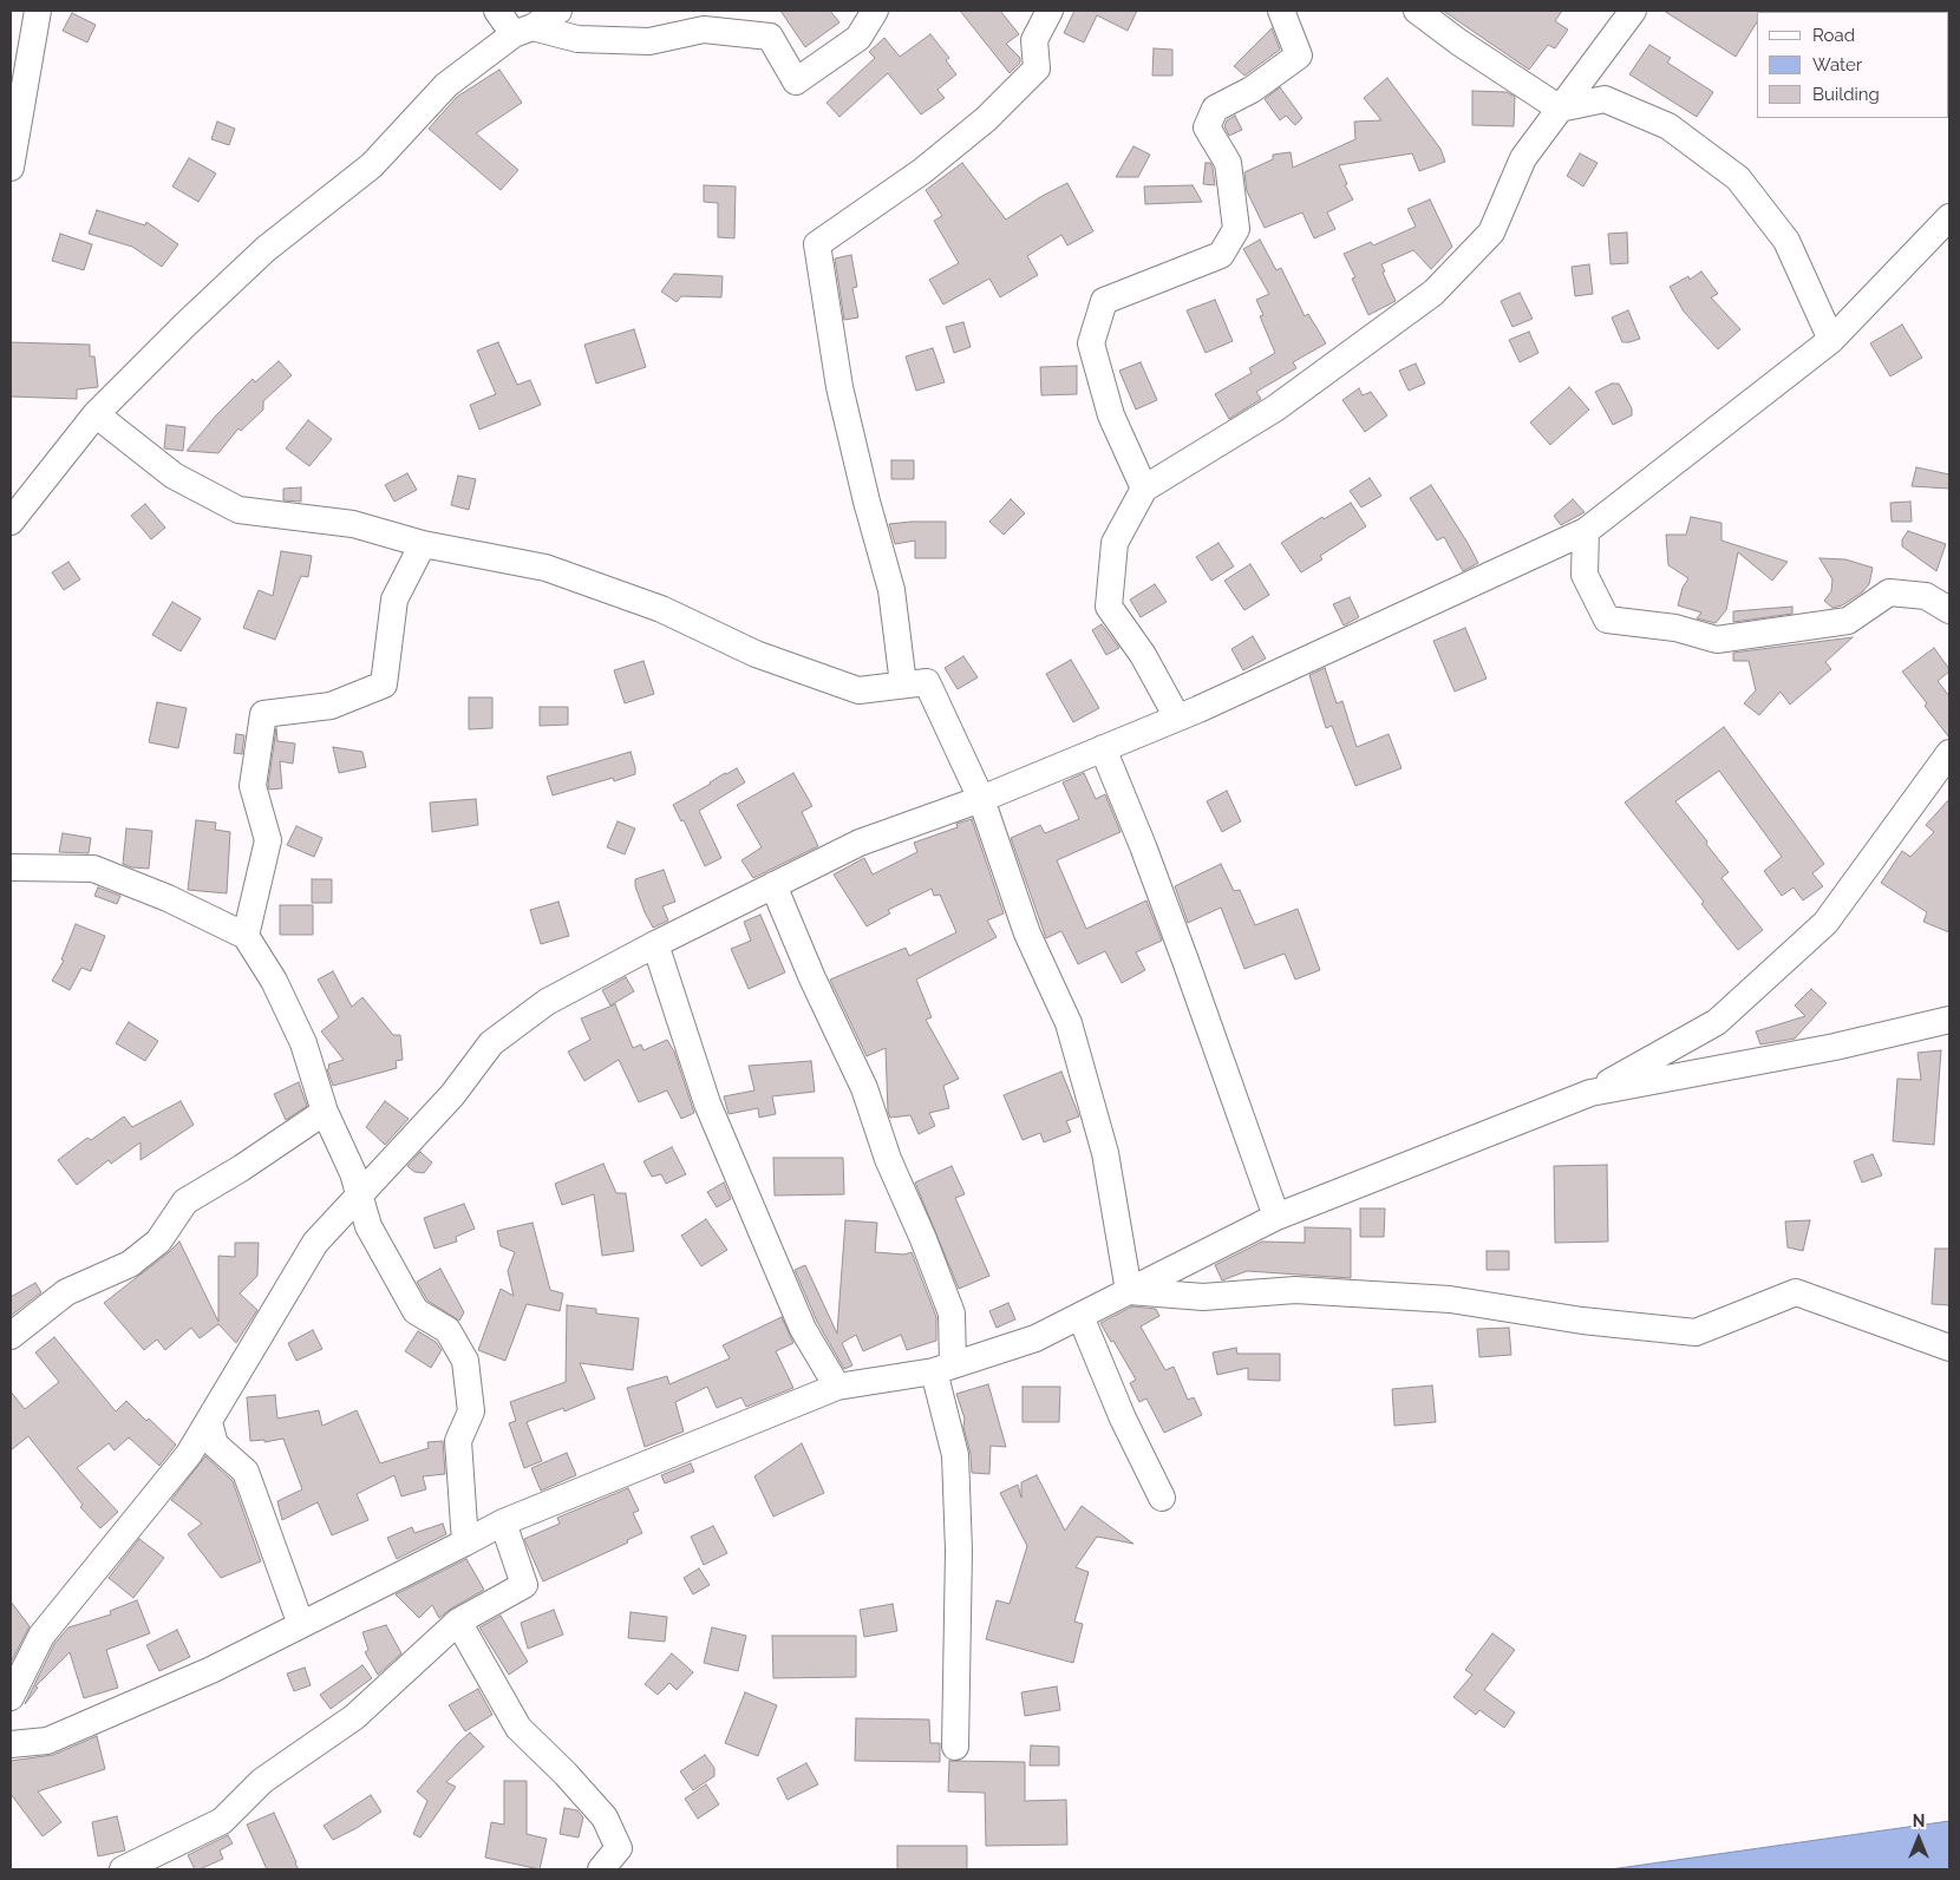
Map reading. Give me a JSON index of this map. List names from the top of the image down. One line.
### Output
{"legend":["Road","Water","Building"],"north":"top"}
